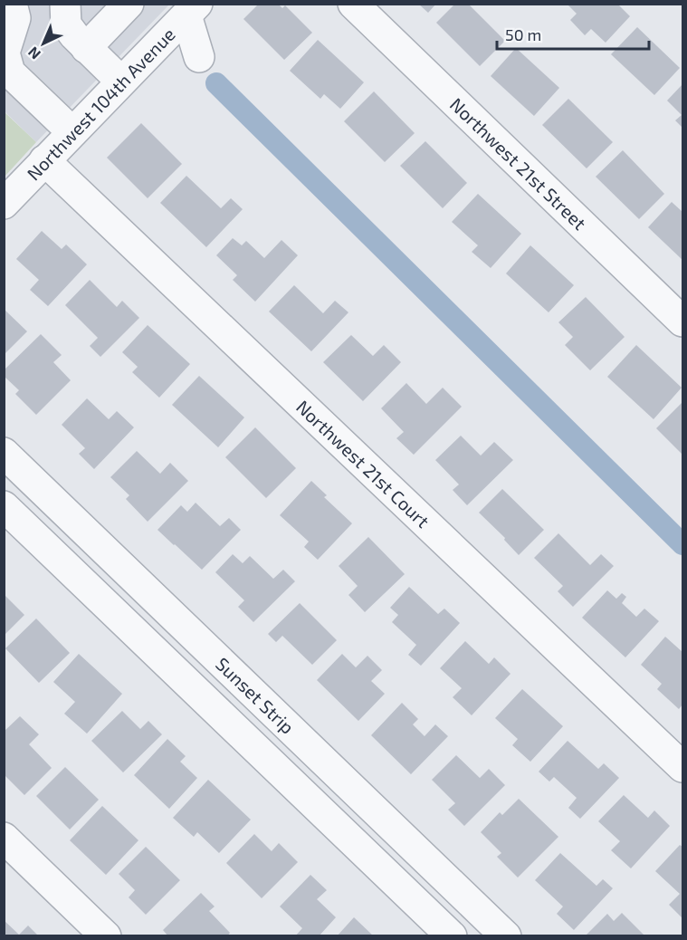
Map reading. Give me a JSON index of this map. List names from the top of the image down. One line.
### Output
{"streets":{"street":["Northwest 104th Avenue","Northwest 21st Street","Northwest 21st Court","Sunset Strip"]},"crossings":[["Northwest 104th Avenue","Northwest 21st Court"]],"scale_bar":"50 m","north":"bottom left"}
